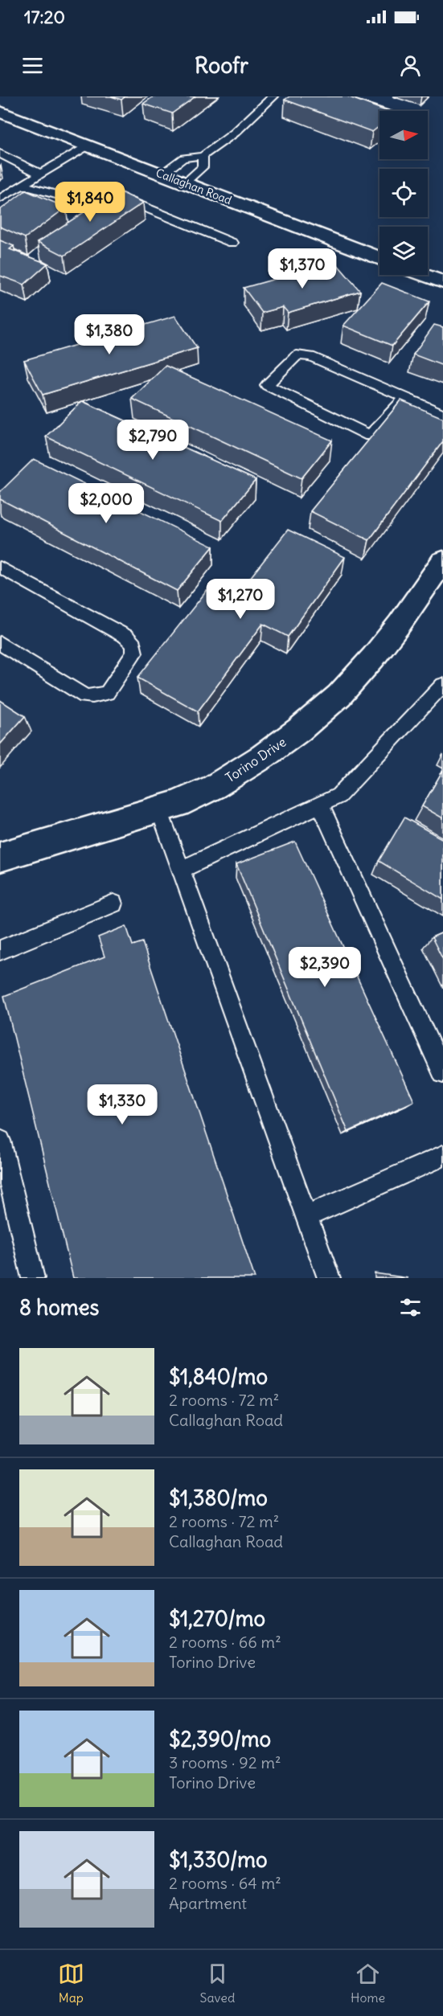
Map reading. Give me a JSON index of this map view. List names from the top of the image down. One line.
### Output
{"streets":{"main road":["Callaghan Road","Torino Drive"]},"north":"right","page":{"status":"17:20","header":"Roofr","price":["$1,840","$1,370","$1,380","$2,790","$2,000","$1,270","$2,390","$1,330"],"heading":"8 homes","list":[{"name":"$1,840/mo","note":"2 rooms · 72 m² · Callaghan Road"},{"name":"$1,380/mo","note":"2 rooms · 72 m² · Callaghan Road"},{"name":"$1,270/mo","note":"2 rooms · 66 m² · Torino Drive"},{"name":"$2,390/mo","note":"3 rooms · 92 m² · Torino Drive"},{"name":"$1,330/mo","note":"2 rooms · 64 m² · Apartment"}],"tabs":["Map","Saved","Home"]}}
